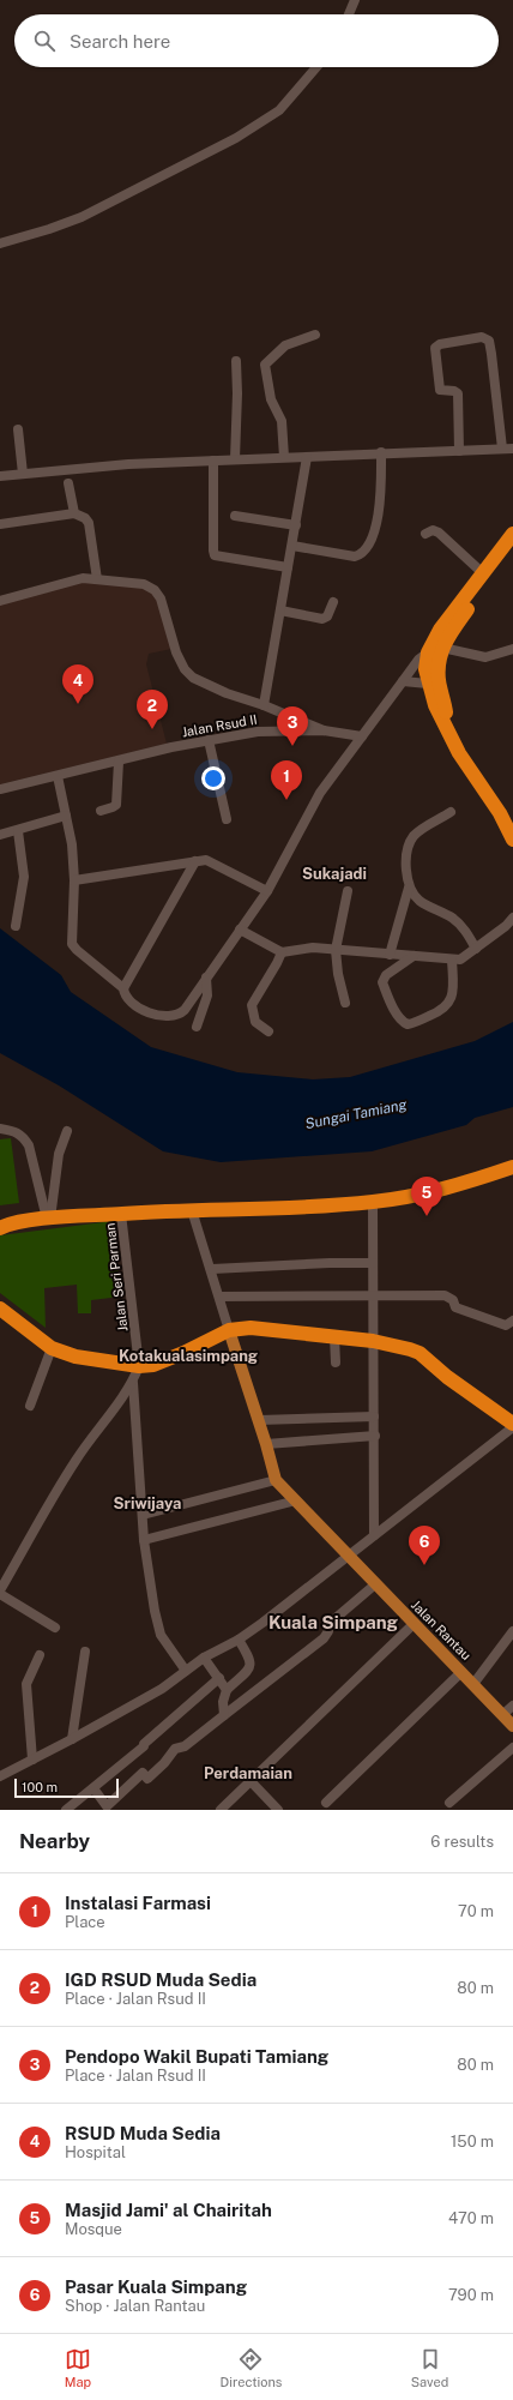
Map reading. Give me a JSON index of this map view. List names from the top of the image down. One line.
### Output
{"streets":{"main road":["Jalan Rantau"],"street":["Jalan Rsud II","Jalan Seri Parman"]},"districts":["Sukajadi","Kotakualasimpang","Sriwijaya","Kuala Simpang","Perdamaian"],"water":["Sungai Tamiang"],"scale_bar":"100 m","page":{"search":"Search here","pins":["4","2","3","1","5","6"],"scale":"100 m","heading":["Nearby","6 results"],"list":[{"mark":"1","name":"Instalasi Farmasi","note":"Place","value":"70 m"},{"mark":"2","name":"IGD RSUD Muda Sedia","note":"Place · Jalan Rsud II","value":"80 m"},{"mark":"3","name":"Pendopo Wakil Bupati Tamiang","note":"Place · Jalan Rsud II","value":"80 m"},{"mark":"4","name":"RSUD Muda Sedia","note":"Hospital","value":"150 m"},{"mark":"5","name":"Masjid Jami' al Chairitah","note":"Mosque","value":"470 m"},{"mark":"6","name":"Pasar Kuala Simpang","note":"Shop · Jalan Rantau","value":"790 m"}],"nav":["Map","Directions","Saved"]}}
